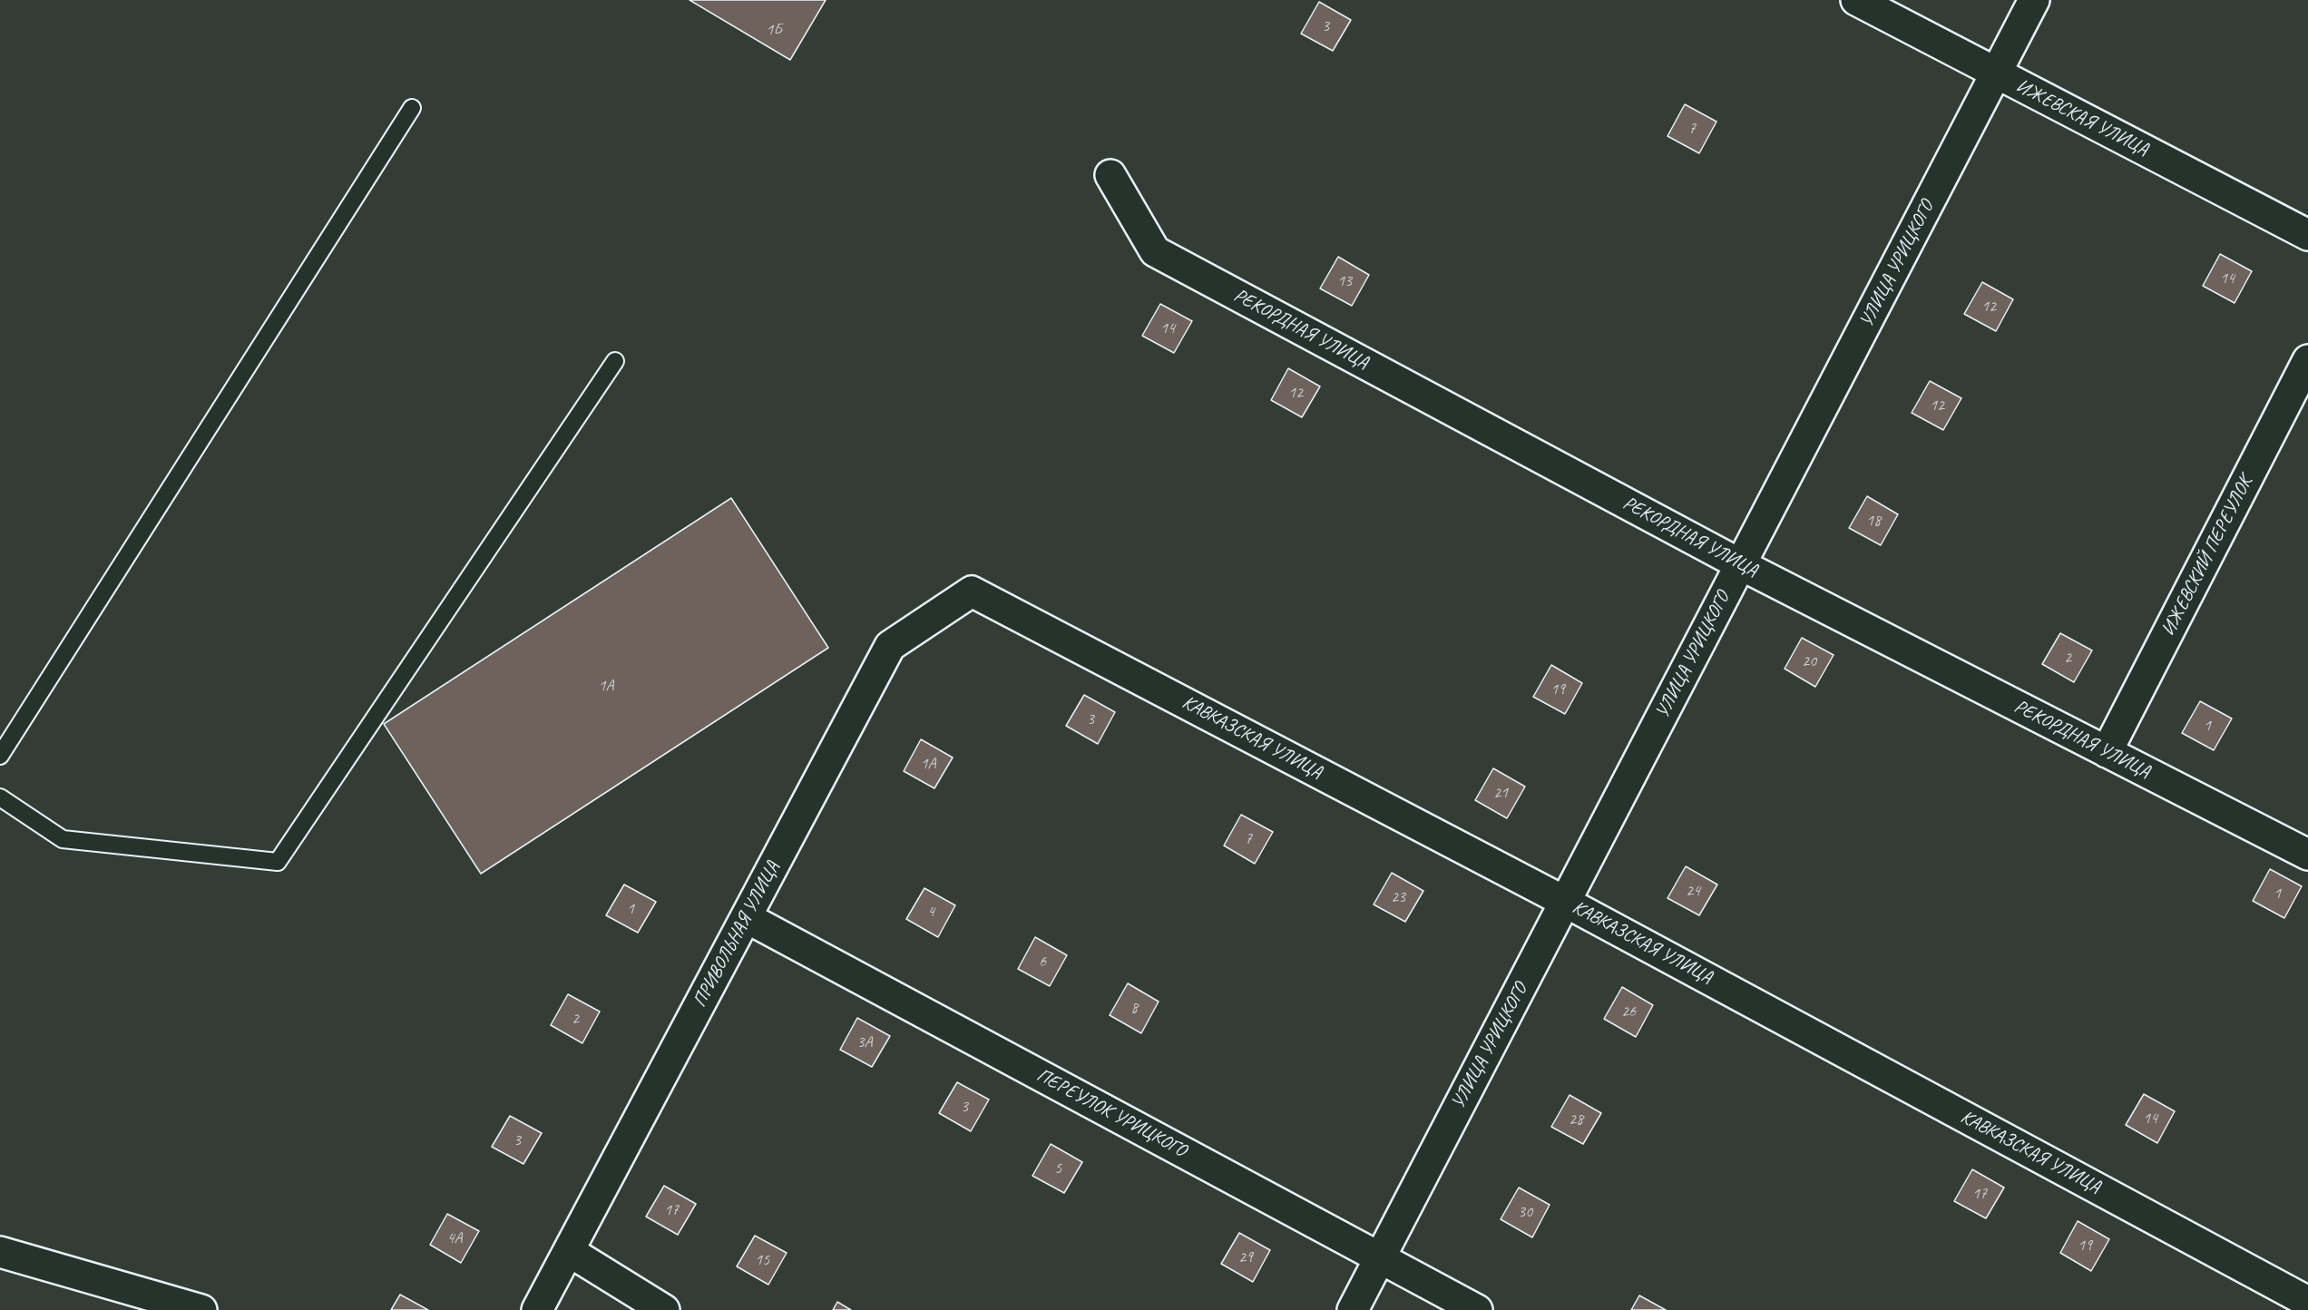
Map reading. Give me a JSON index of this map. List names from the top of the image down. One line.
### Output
{"streets":{"street":["ИЖЕВСКАЯ УЛИЦА","УЛИЦА УРИЦКОГО","РЕКОРДНАЯ УЛИЦА","ИЖЕВСКИЙ ПЕРЕУЛОК","КАВКАЗСКАЯ УЛИЦА","ПРИВОЛЬНАЯ УЛИЦА","ПЕРЕУЛОК УРИЦКОГО"]},"crossings":[["ИЖЕВСКАЯ УЛИЦА","УЛИЦА УРИЦКОГО"],["УЛИЦА УРИЦКОГО","РЕКОРДНАЯ УЛИЦА"],["УЛИЦА УРИЦКОГО","КАВКАЗСКАЯ УЛИЦА"],["УЛИЦА УРИЦКОГО","ПЕРЕУЛОК УРИЦКОГО"],["РЕКОРДНАЯ УЛИЦА","ИЖЕВСКИЙ ПЕРЕУЛОК"],["КАВКАЗСКАЯ УЛИЦА","ПРИВОЛЬНАЯ УЛИЦА"],["ПРИВОЛЬНАЯ УЛИЦА","ПЕРЕУЛОК УРИЦКОГО"]],"house_numbers":["3","1Б","7","14","13","12","14","12","12","18","2","20","1А","19","3","1","1А","21","7","24","1","23","1","4","6","8","26","2","3А","3","14","28","3","5","17","17","30","4А","19","29","15"]}
